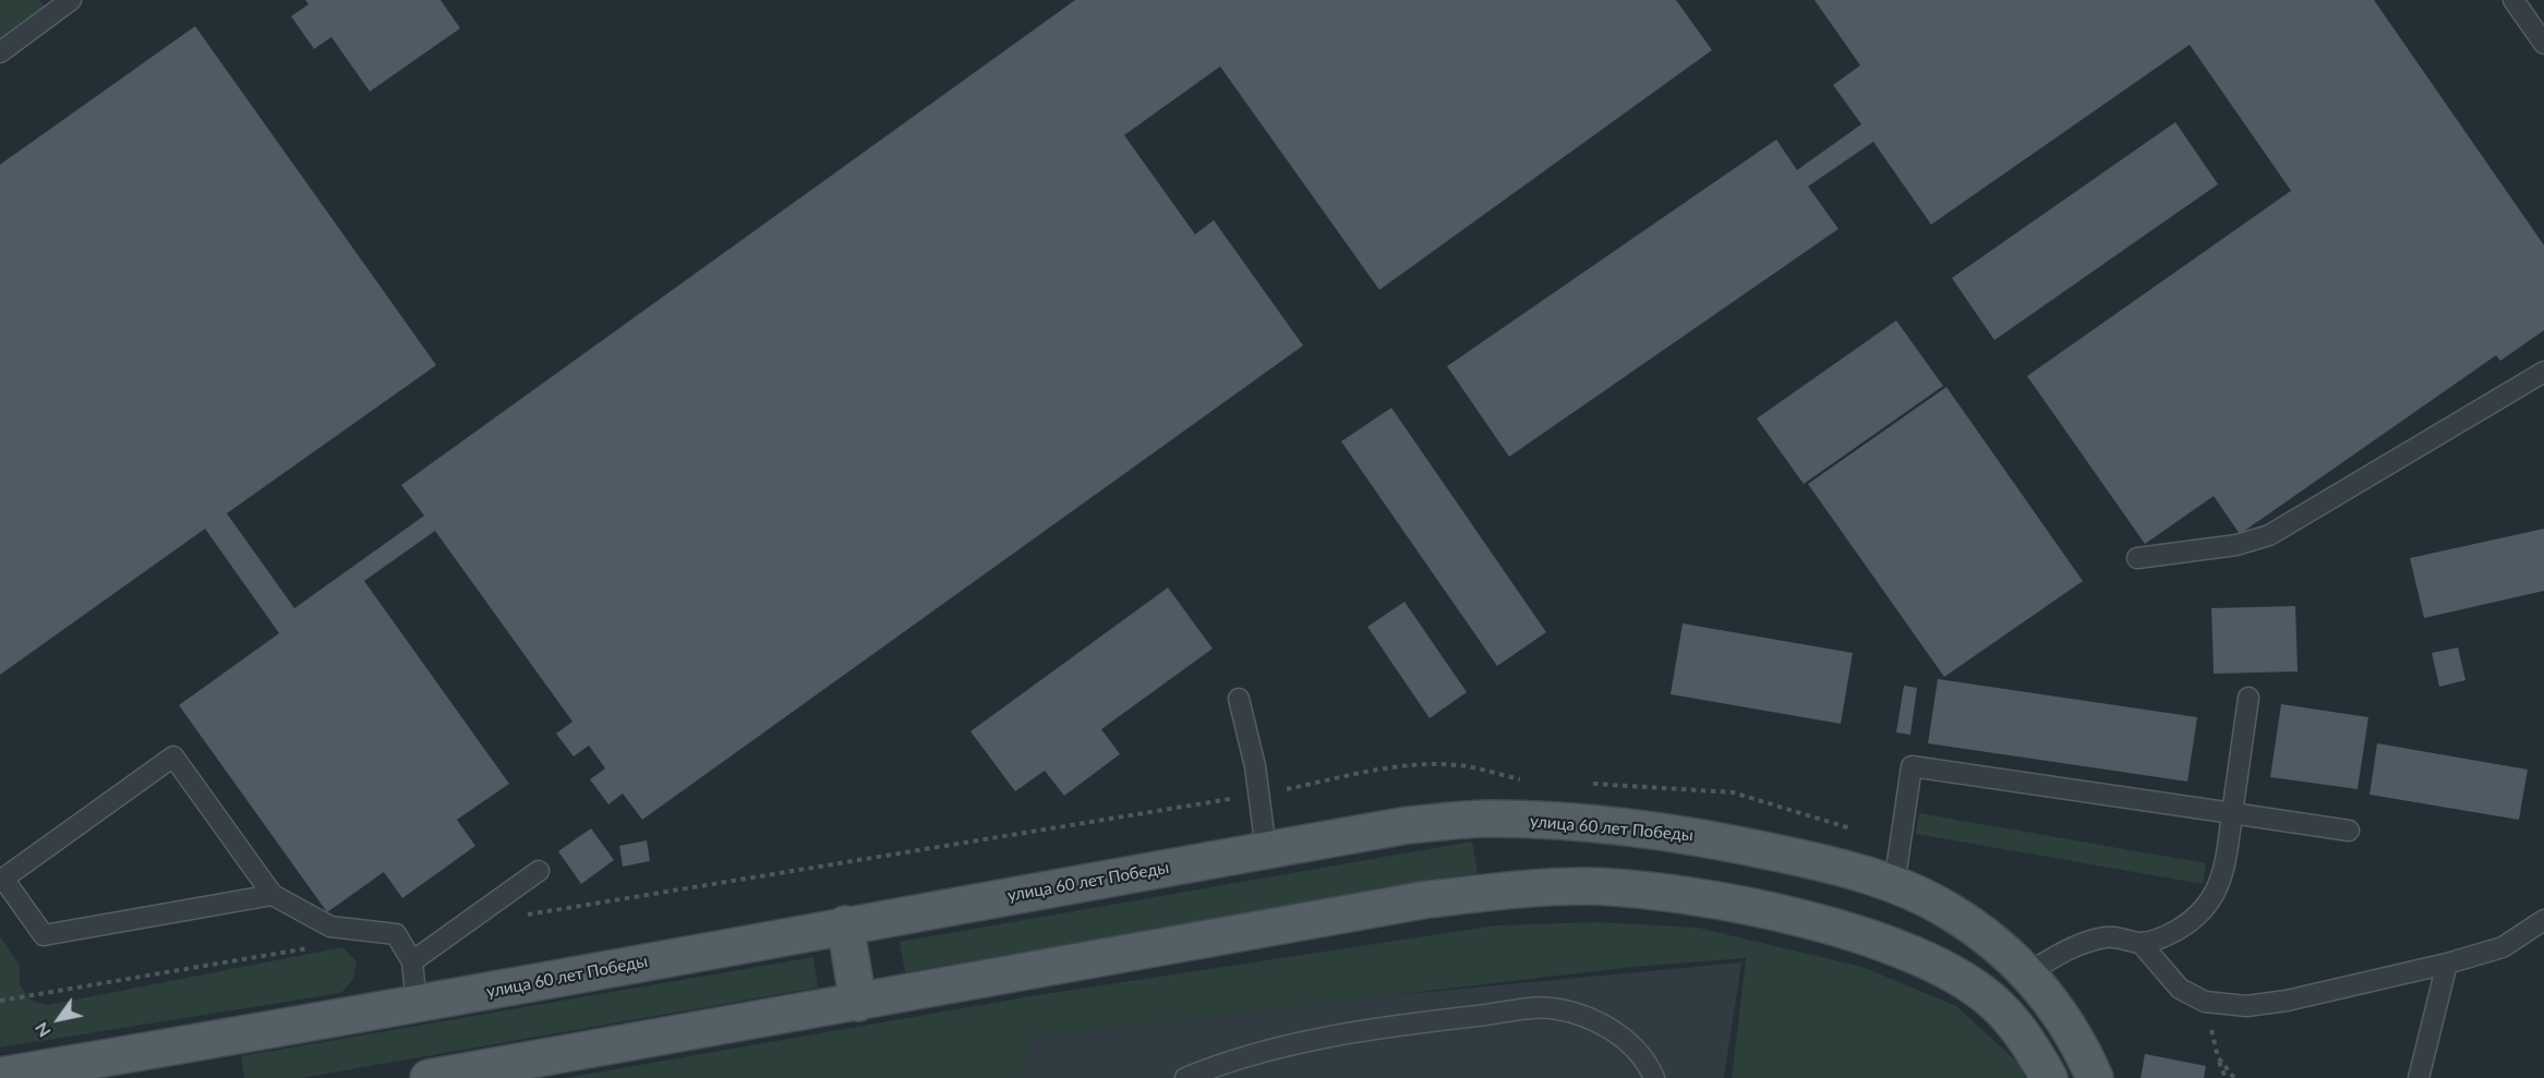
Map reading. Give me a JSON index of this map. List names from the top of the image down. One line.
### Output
{"streets":{"main road":["улица 60 лет Победы"]},"north":"bottom left"}
